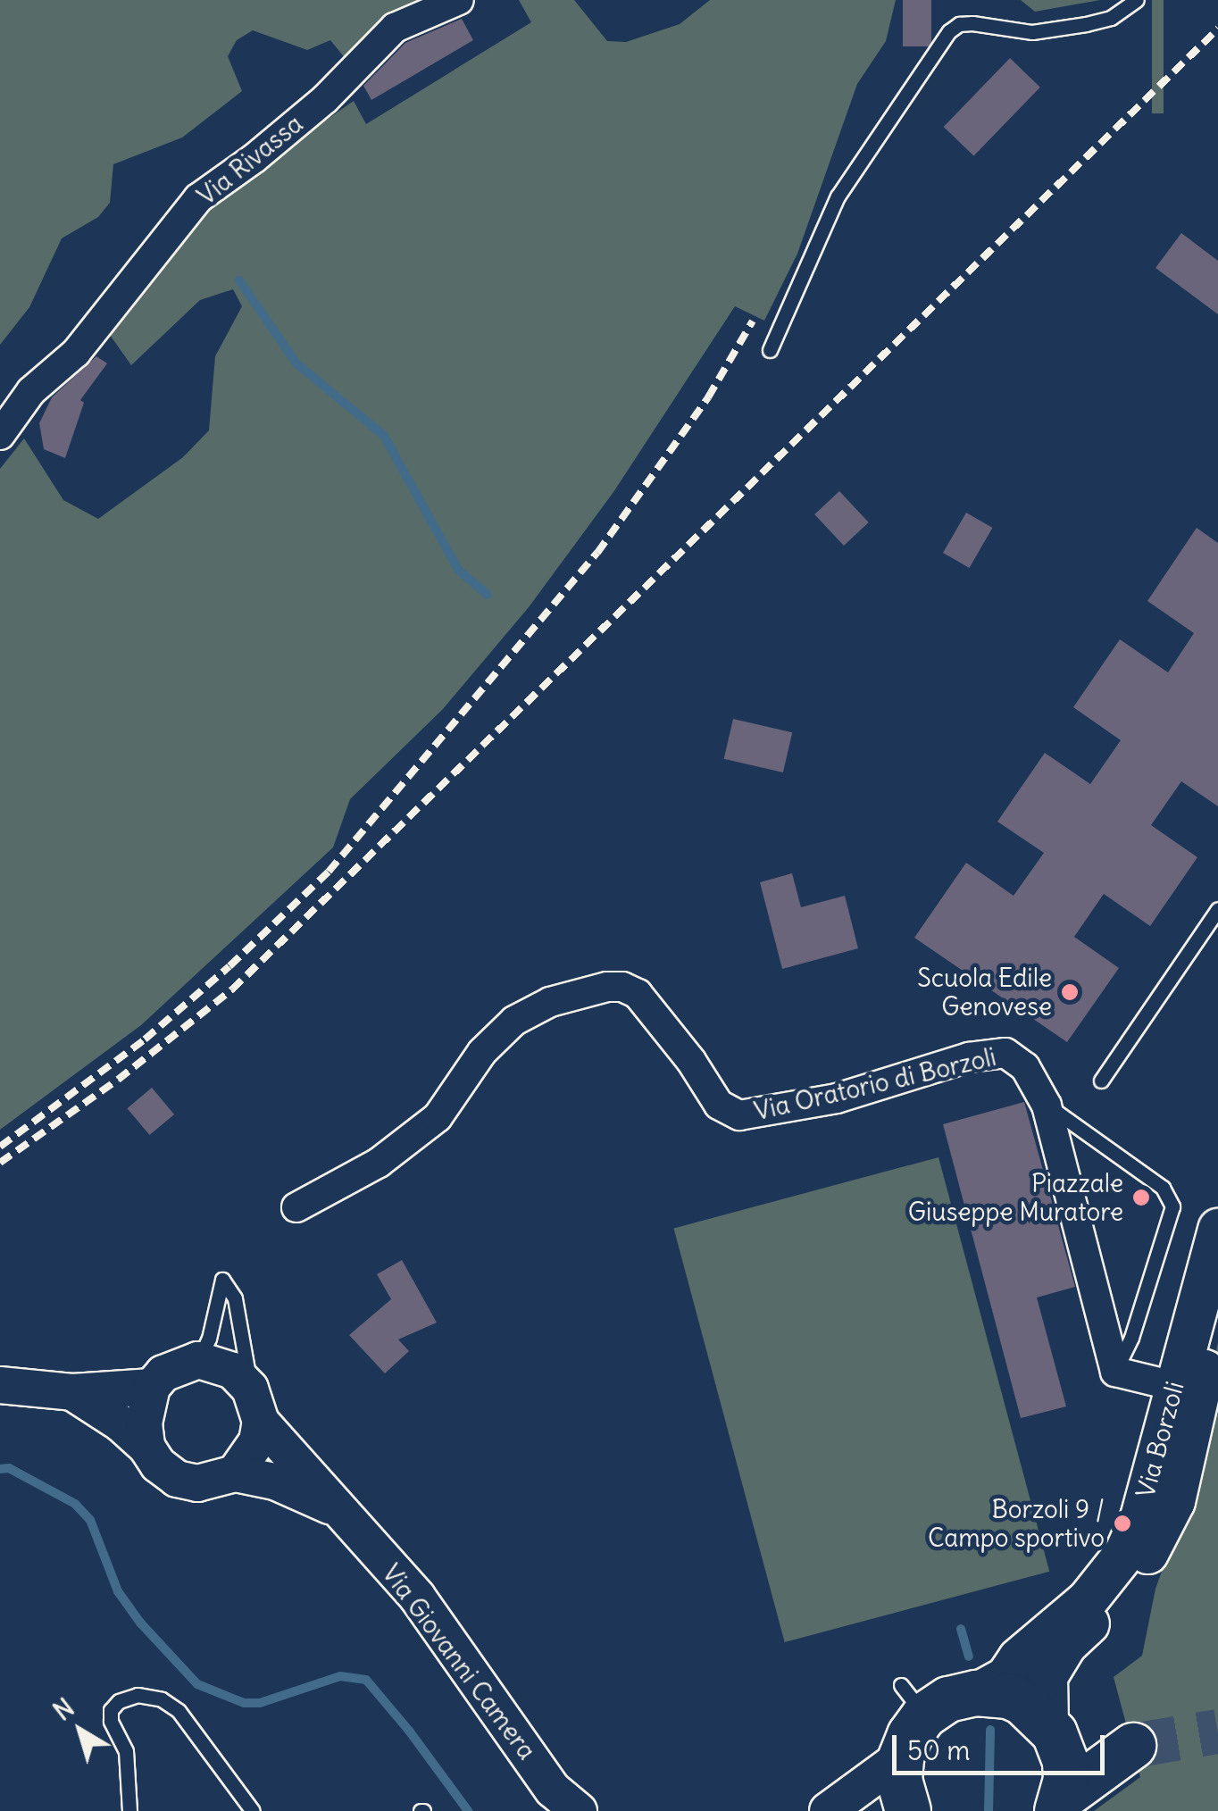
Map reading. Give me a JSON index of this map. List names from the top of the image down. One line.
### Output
{"streets":{"main road":["Via Borzoli"],"street":["Via Rivassa","Via Oratorio di Borzoli","Via Giovanni Camera"]},"places":["Scuola Edile Genovese","Piazzale Giuseppe Muratore","Borzoli 9 / Campo sportivo"],"scale_bar":"50 m","north":"top left"}
